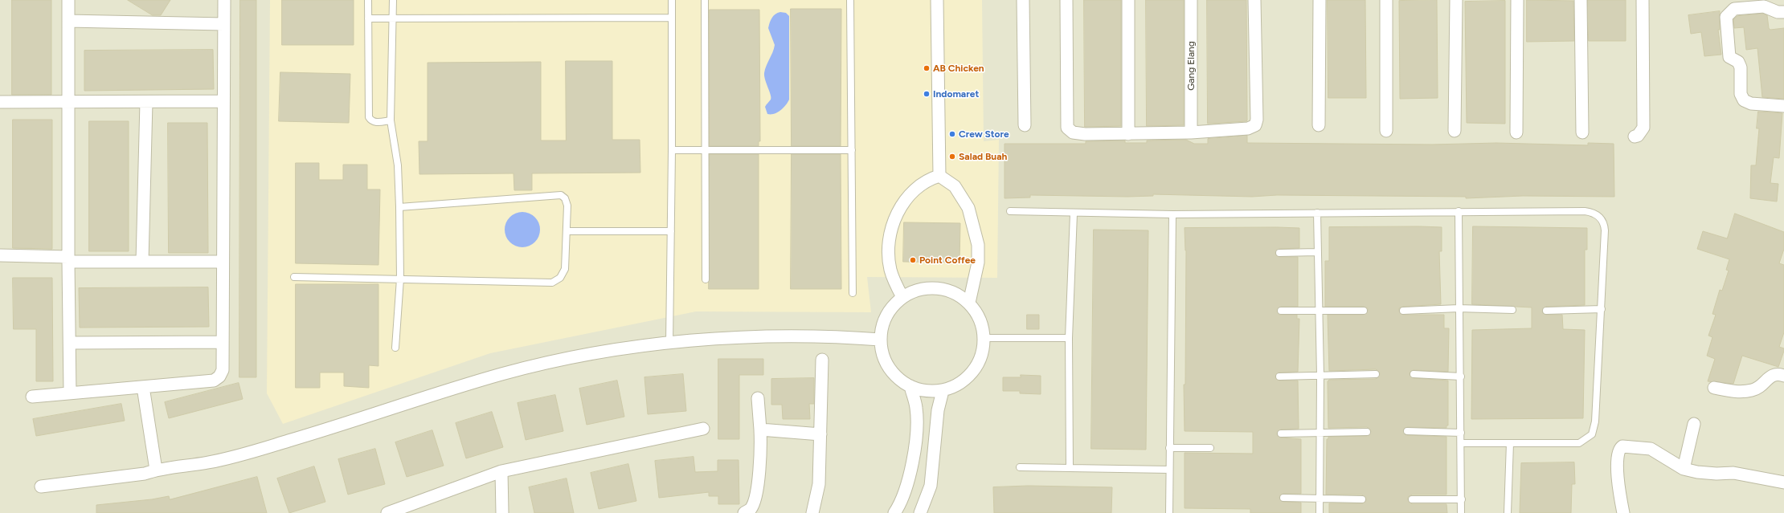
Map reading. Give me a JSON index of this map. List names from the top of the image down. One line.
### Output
{"streets":{"street":["Gang Elang"]},"places":["AB Chicken","Indomaret","Crew Store","Salad Buah","Point Coffee"]}
